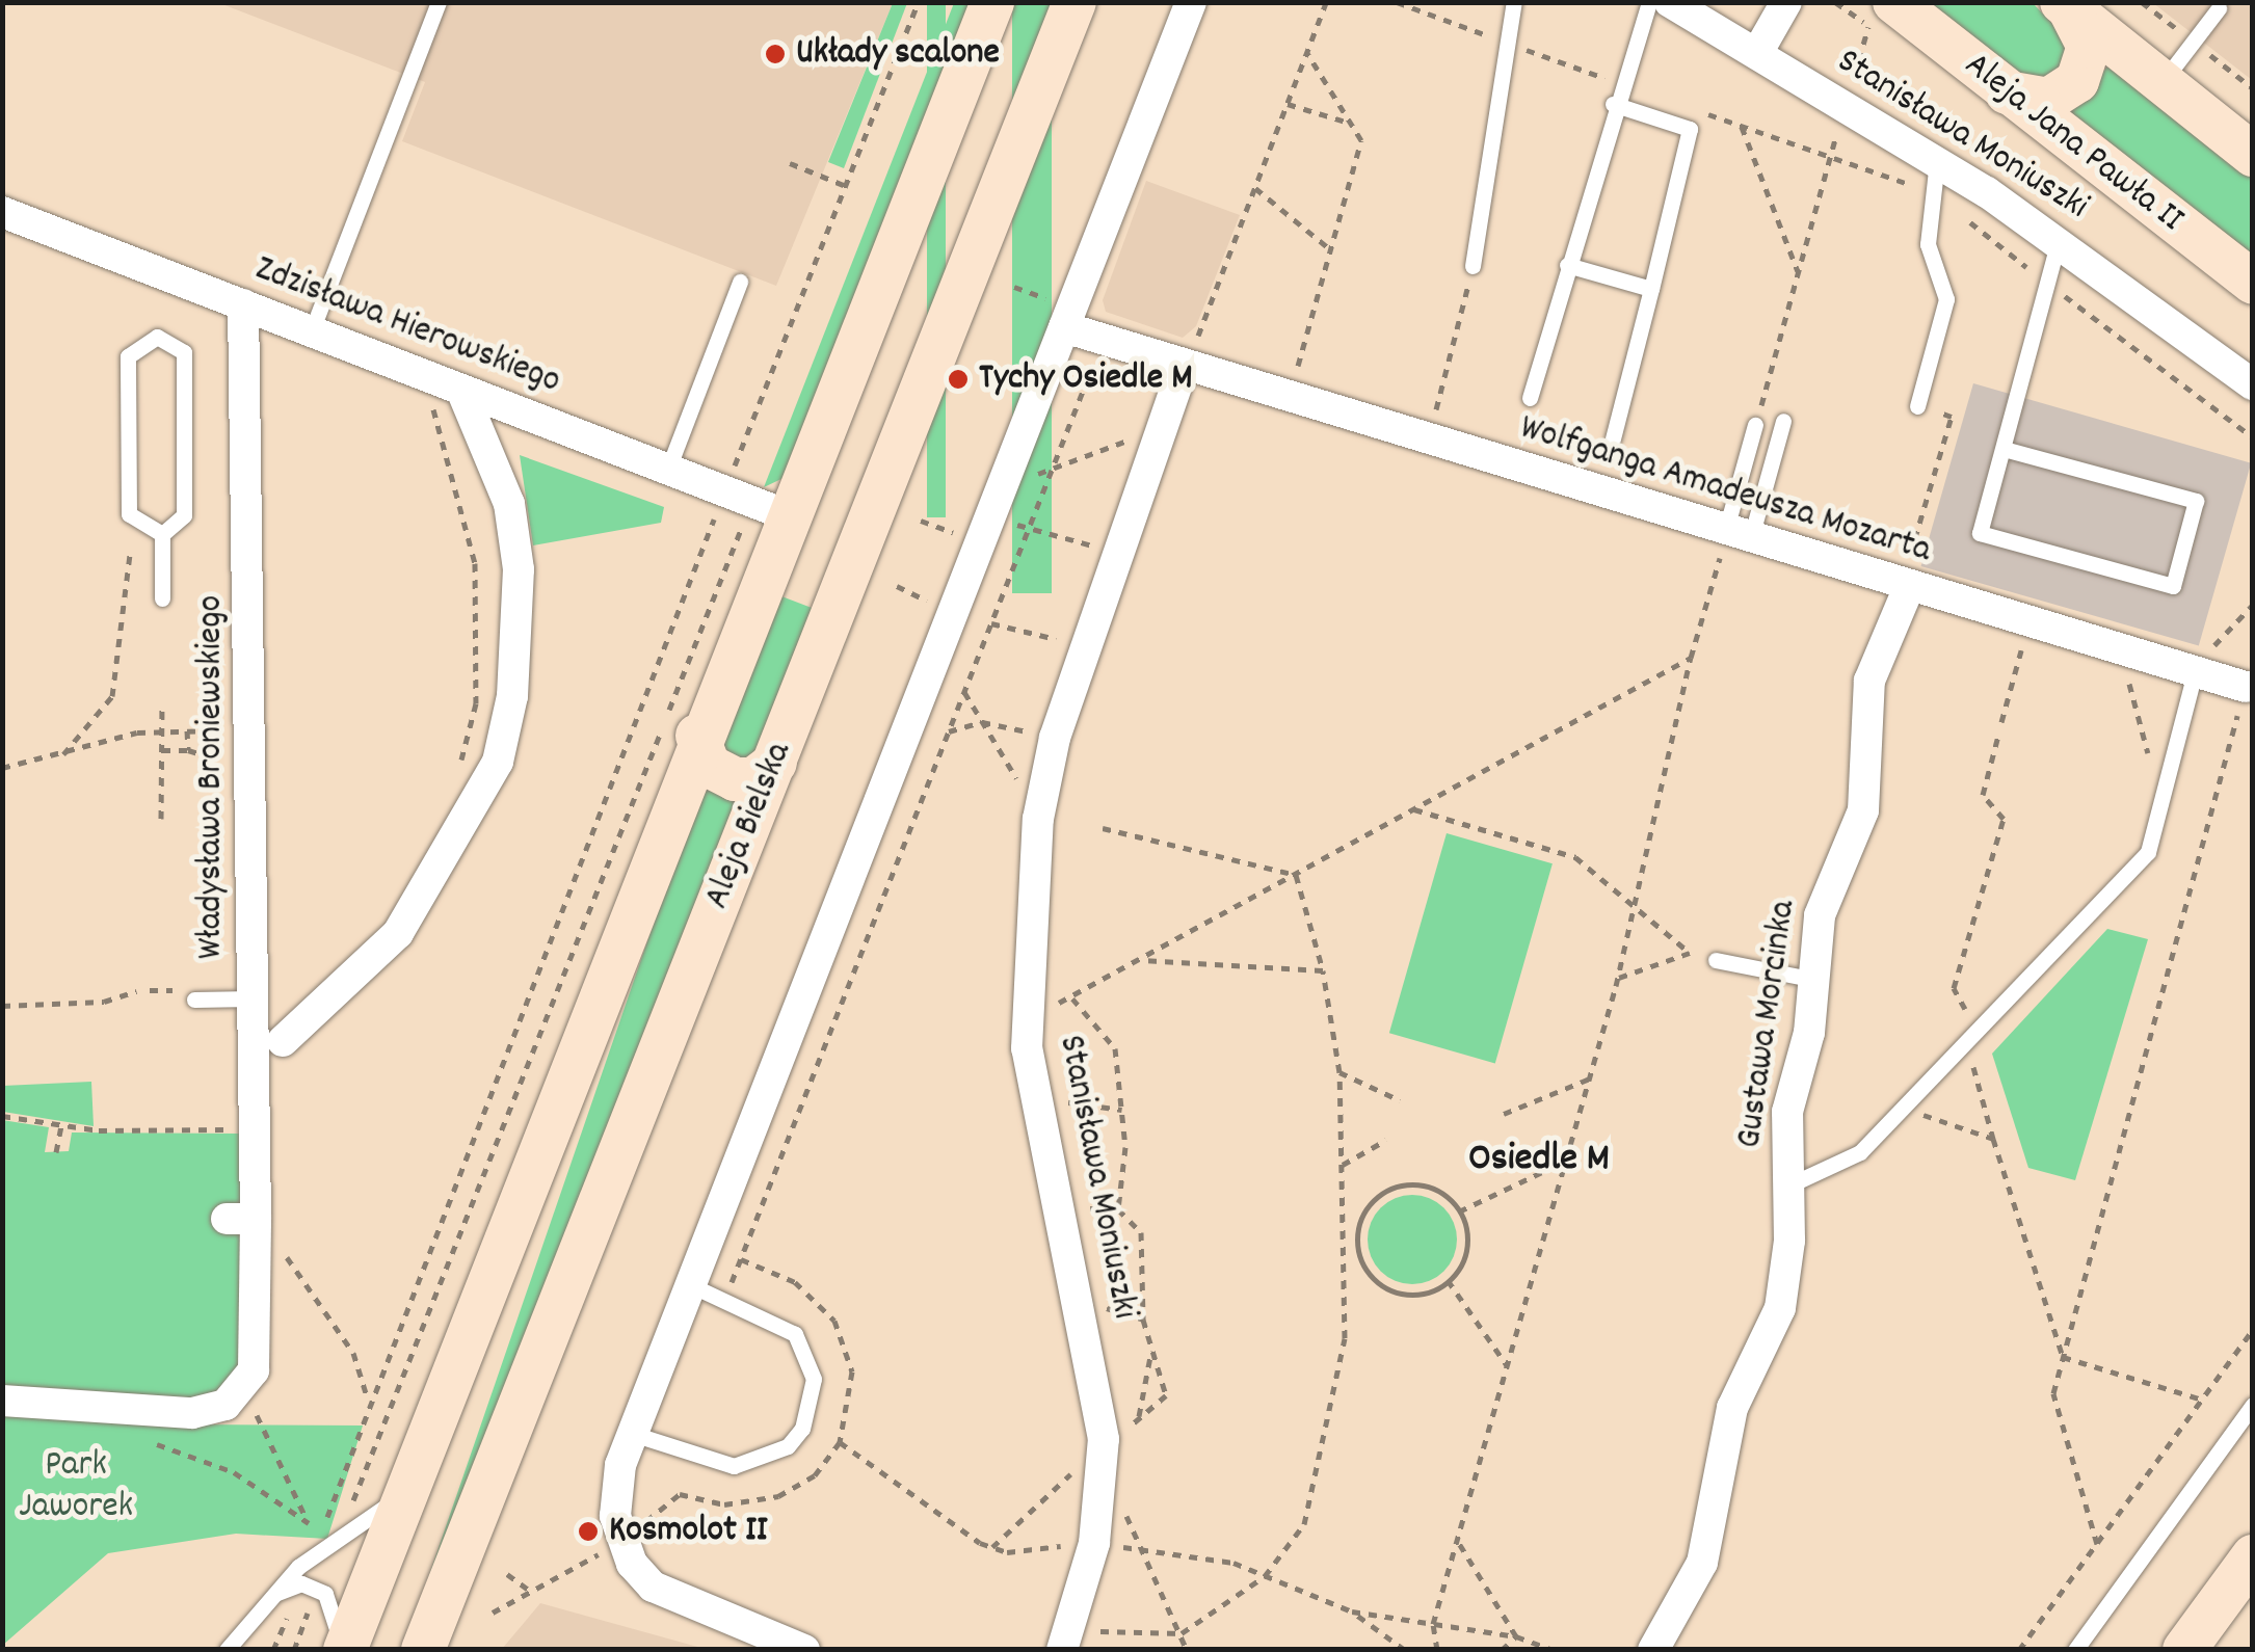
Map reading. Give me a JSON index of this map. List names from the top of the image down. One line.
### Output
{"streets":{"main road":["Aleja Jana Pawła II","Aleja Bielska"],"street":["Stanisława Moniuszki","Zdzisława Hierowskiego","Wolfganga Amadeusza Mozarta","Władysława Broniewskiego","Gustawa Morcinka"]},"crossings":[["Stanisława Moniuszki","Wolfganga Amadeusza Mozarta"],["Zdzisława Hierowskiego","Władysława Broniewskiego"],["Wolfganga Amadeusza Mozarta","Gustawa Morcinka"]],"districts":["Osiedle M"],"parks":["Park Jaworek"],"places":["Układy scalone","Tychy Osiedle M","Kosmolot II"]}
